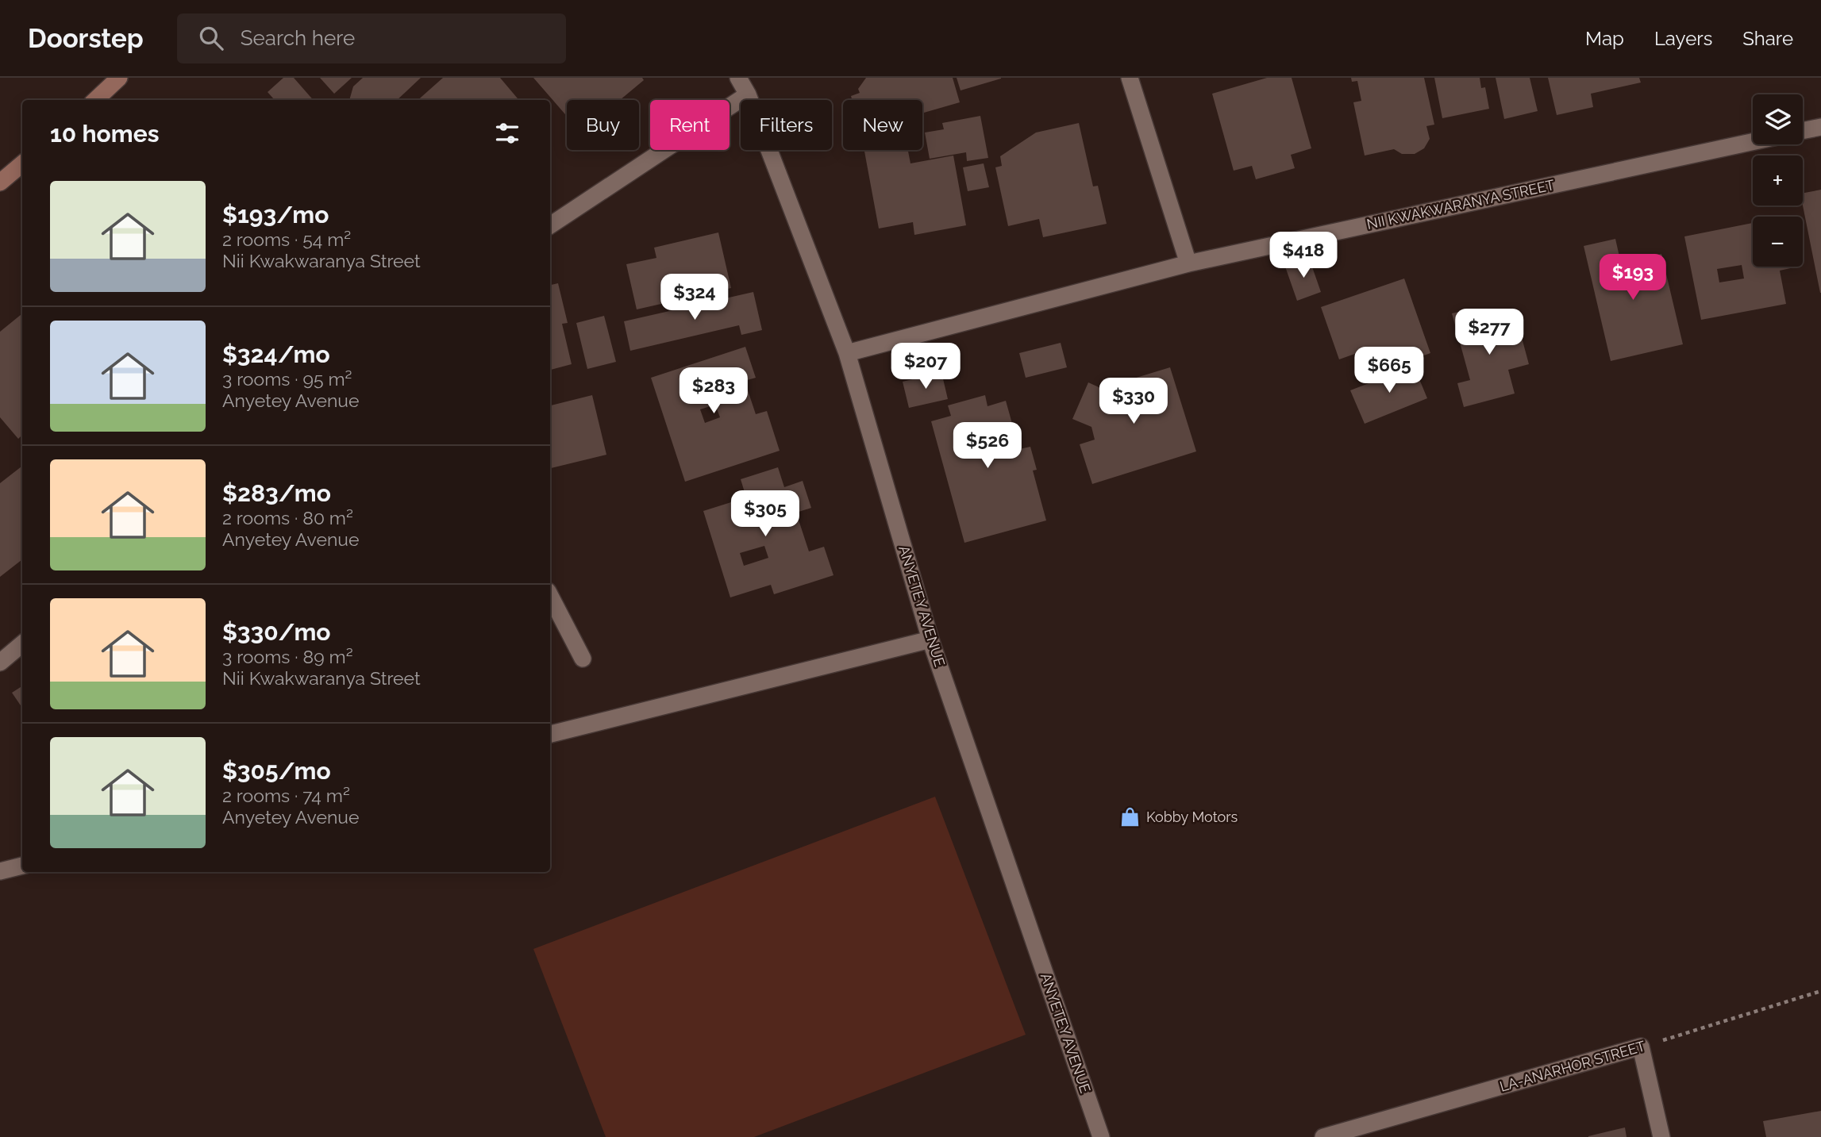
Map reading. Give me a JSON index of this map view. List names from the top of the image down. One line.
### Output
{"streets":{"street":["NII KWAKWARANYA STREET","ANYETEY AVENUE","LA-ANARHOR STREET"]},"crossings":[["NII KWAKWARANYA STREET","ANYETEY AVENUE"]],"places":{"shop":["Kobby Motors"]},"page":{"header":"Doorstep","search":"Search here","nav":["Map","Layers","Share"],"map_buttons":["+","−"],"chip":["Buy","Rent","Filters","New"],"heading":"10 homes","list":[{"name":"$193/mo","note":"2 rooms · 54 m² · Nii Kwakwaranya Street"},{"name":"$324/mo","note":"3 rooms · 95 m² · Anyetey Avenue"},{"name":"$283/mo","note":"2 rooms · 80 m² · Anyetey Avenue"},{"name":"$330/mo","note":"3 rooms · 89 m² · Nii Kwakwaranya Street"},{"name":"$305/mo","note":"2 rooms · 74 m² · Anyetey Avenue"}],"price":["$418","$193","$324","$277","$207","$665","$283","$330","$526","$305"]}}
